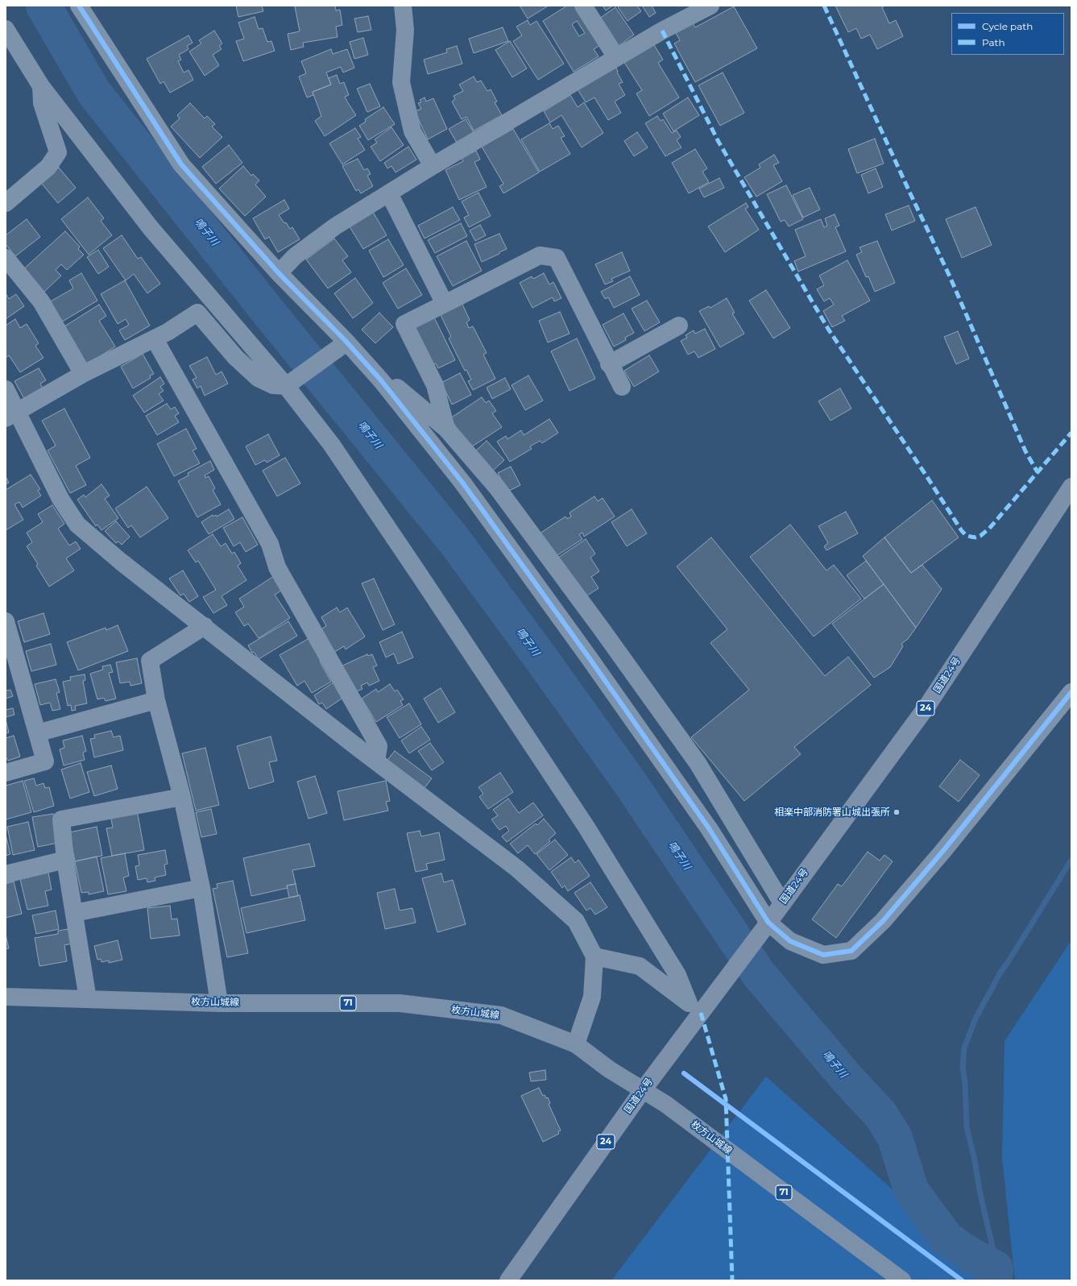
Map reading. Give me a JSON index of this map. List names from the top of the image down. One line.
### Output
{"streets":{"highway":["国道24号","24"],"main road":["枚方山城線","71"]},"crossings":[["国道24号","枚方山城線"]],"water":["鳴子川"],"places":["相楽中部消防署山城出張所"],"legend":["Cycle path","Path"]}
